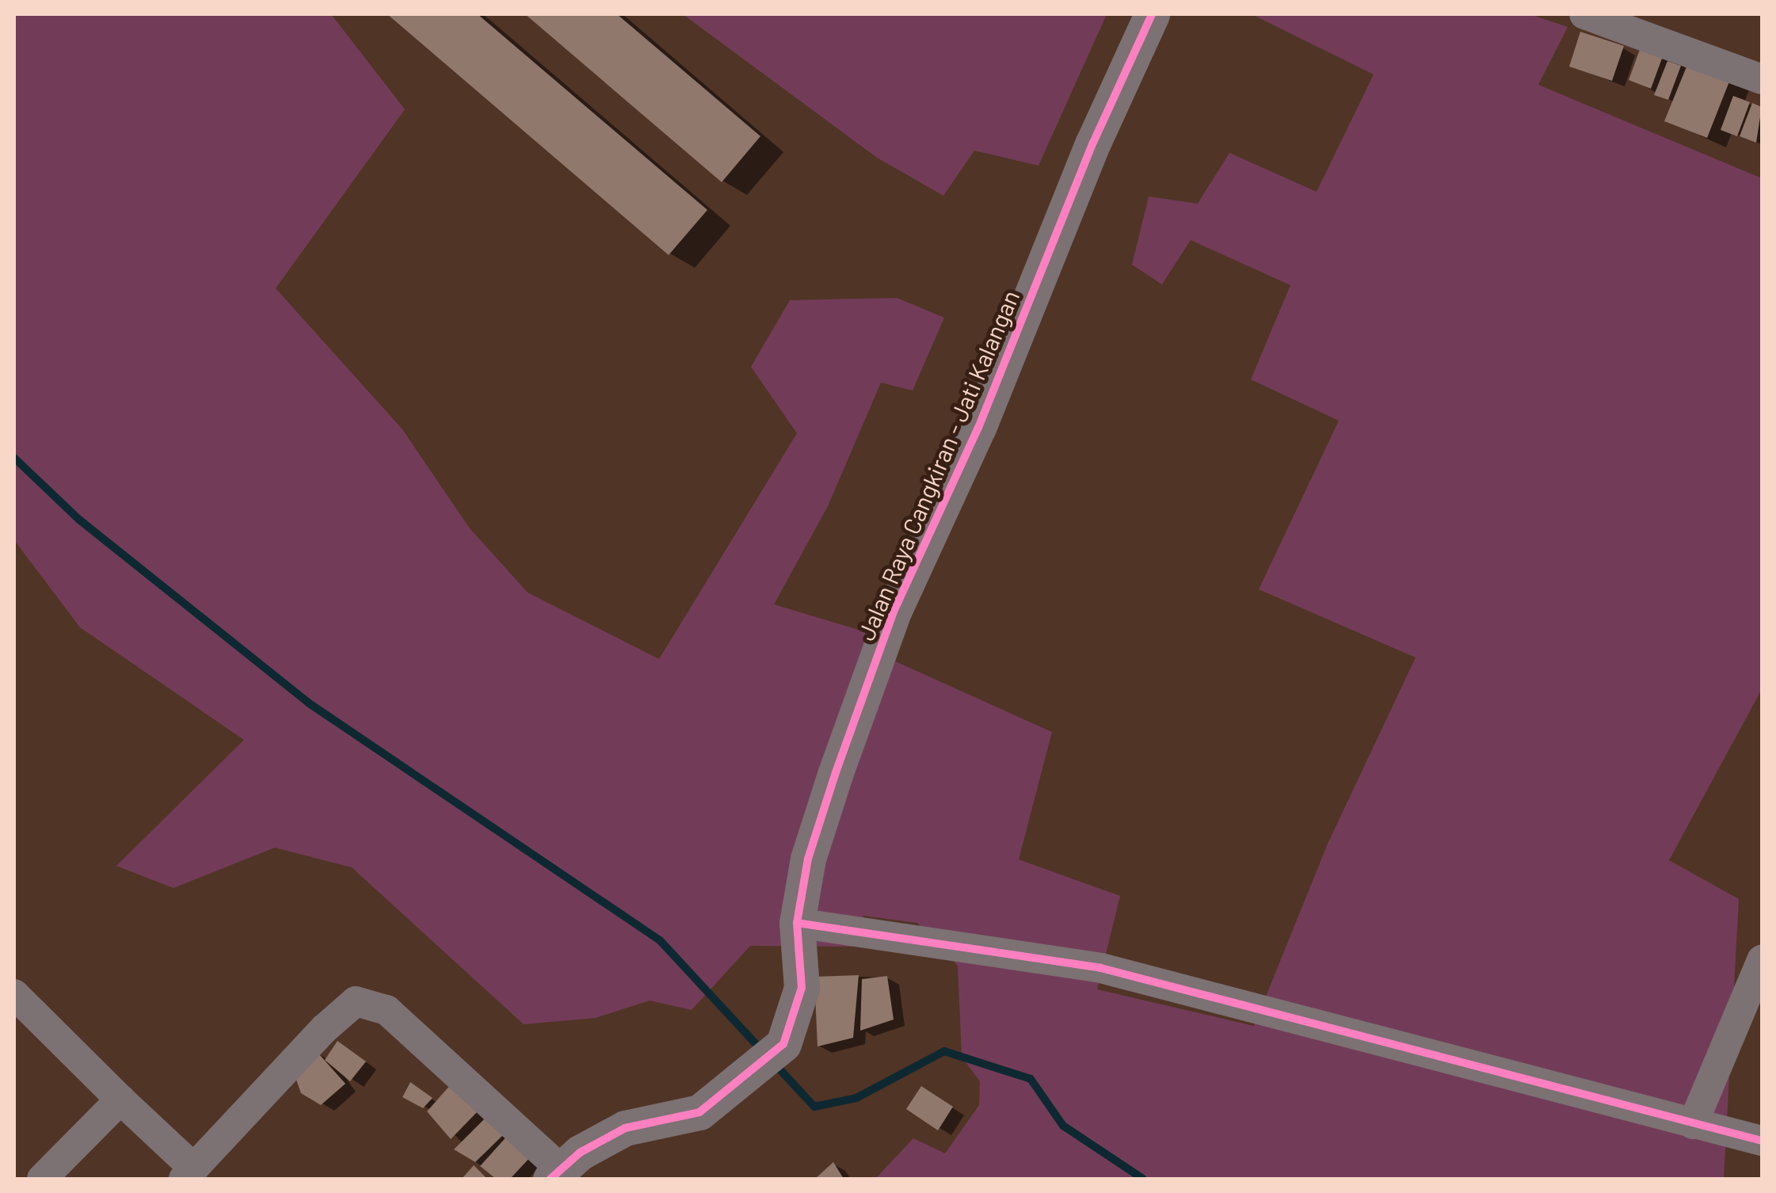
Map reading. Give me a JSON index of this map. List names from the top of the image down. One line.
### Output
{"streets":{"street":["Jalan Raya Cangkiran - Jati Kalangan"]}}
